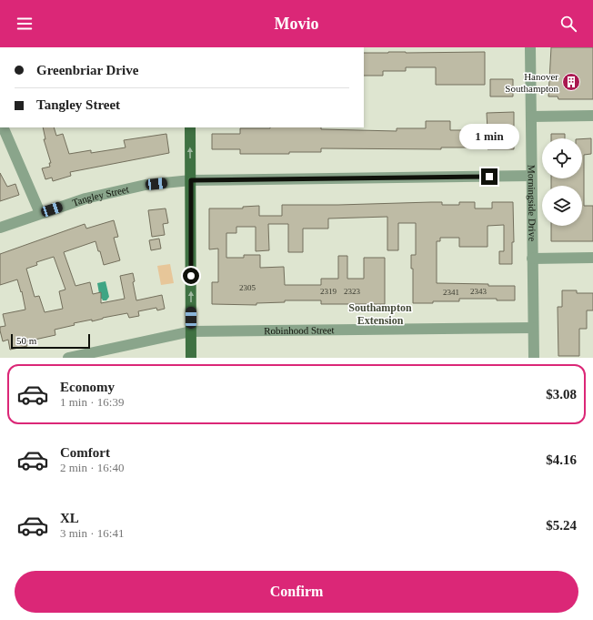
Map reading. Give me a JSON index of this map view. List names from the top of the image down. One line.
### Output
{"streets":{"street":["Tangley Street","Morningside Drive","Robinhood Street"]},"crossings":[["Tangley Street","Morningside Drive"],["Morningside Drive","Robinhood Street"]],"districts":["Southampton Extension"],"places":{"building":["Hanover Southampton"]},"house_numbers":["2305","2319","2323","2343","2341"],"scale_bar":"50 m","page":{"header":"Movio","banner":["Greenbriar Drive","Tangley Street"],"bubble":"1 min","scale":"50 m","list":[{"name":"Economy","note":"1 min · 16:39","value":"$3.08"},{"name":"Comfort","note":"2 min · 16:40","value":"$4.16"},{"name":"XL","note":"3 min · 16:41","value":"$5.24"}],"buttons":"Confirm"}}
